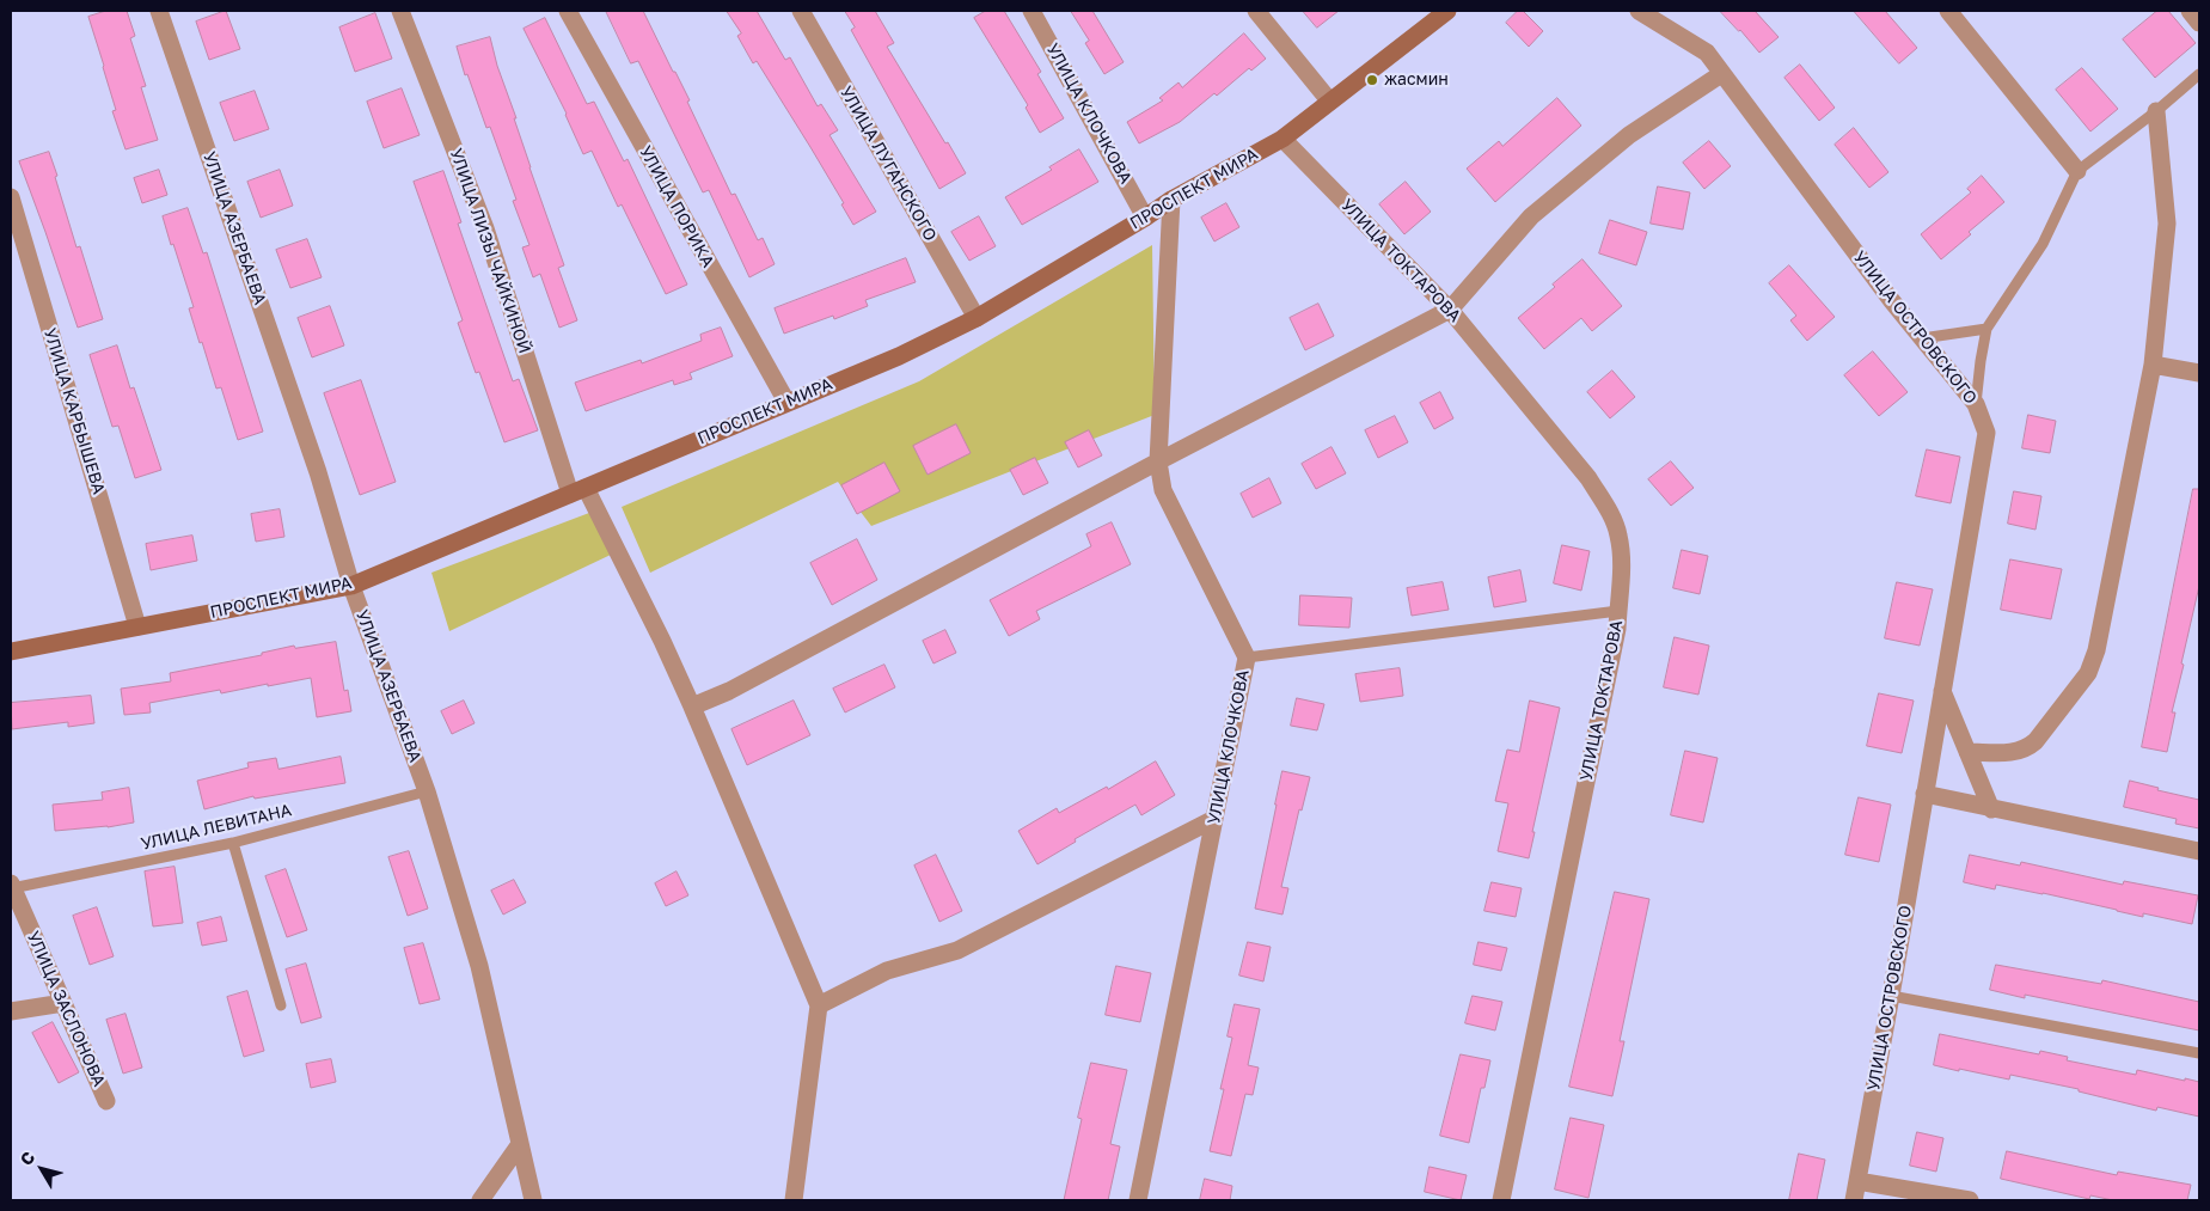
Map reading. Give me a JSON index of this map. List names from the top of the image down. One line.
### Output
{"streets":{"main road":["ПРОСПЕКТ МИРА"],"street":["УЛИЦА КЛОЧКОВА","УЛИЦА ЛУГАНСКОГО","УЛИЦА ПОРИКА","УЛИЦА АЗЕРБАЕВА","УЛИЦА ЛИЗЫ ЧАЙКИНОЙ","УЛИЦА ТОКТАРОВА","УЛИЦА ОСТРОВСКОГО","УЛИЦА КАРБЫШЕВА","УЛИЦА ЗАСЛОНОВА"],"lane":["УЛИЦА ЛЕВИТАНА"]},"crossings":[["УЛИЦА КЛОЧКОВА","ПРОСПЕКТ МИРА"],["УЛИЦА ЛУГАНСКОГО","ПРОСПЕКТ МИРА"],["ПРОСПЕКТ МИРА","УЛИЦА ПОРИКА"],["ПРОСПЕКТ МИРА","УЛИЦА АЗЕРБАЕВА"],["ПРОСПЕКТ МИРА","УЛИЦА ЛИЗЫ ЧАЙКИНОЙ"],["ПРОСПЕКТ МИРА","УЛИЦА ТОКТАРОВА"],["ПРОСПЕКТ МИРА","УЛИЦА КАРБЫШЕВА"],["УЛИЦА АЗЕРБАЕВА","УЛИЦА ЛЕВИТАНА"],["УЛИЦА ЛЕВИТАНА","УЛИЦА ЗАСЛОНОВА"]],"places":["жасмин"],"north":"top left"}
